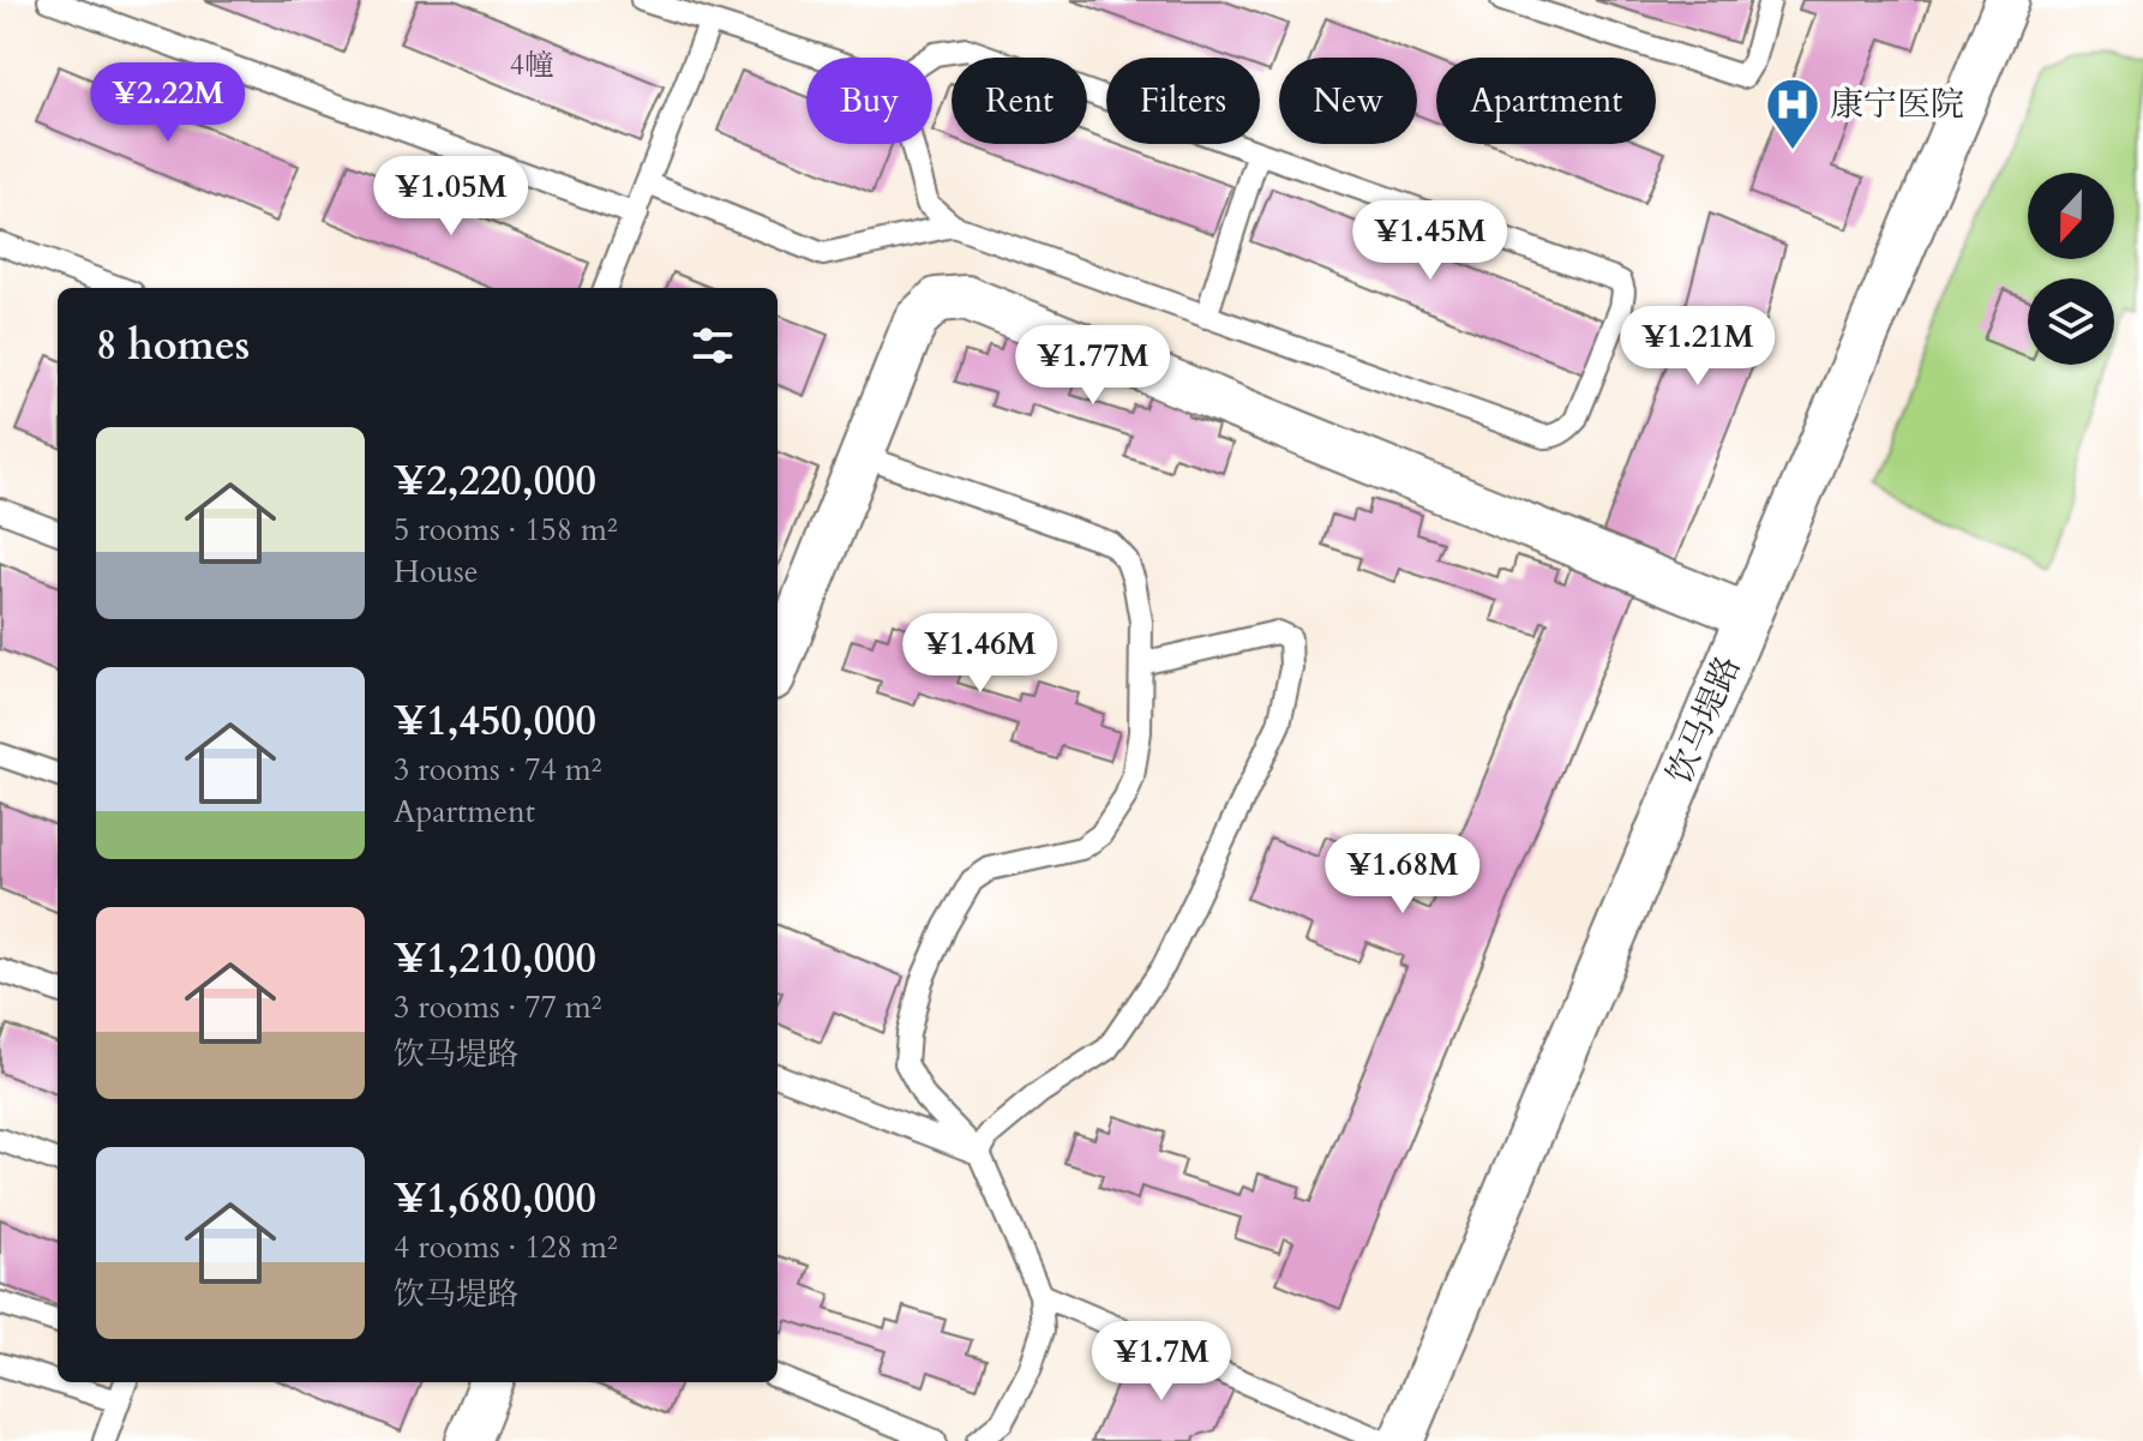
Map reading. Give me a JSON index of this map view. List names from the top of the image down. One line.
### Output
{"streets":{"street":["饮马堤路"]},"places":{"hospital":["康宁医院"]},"house_numbers":["4幢"],"north":"bottom","page":{"chip":["Buy","Rent","Filters","New","Apartment"],"price":["¥2.22M","¥1.05M","¥1.45M","¥1.21M","¥1.77M","¥1.46M","¥1.68M","¥1.7M"],"heading":"8 homes","list":[{"name":"¥2,220,000","note":"5 rooms · 158 m² · House"},{"name":"¥1,450,000","note":"3 rooms · 74 m² · Apartment"},{"name":"¥1,210,000","note":"3 rooms · 77 m² · 饮马堤路"},{"name":"¥1,680,000","note":"4 rooms · 128 m² · 饮马堤路"}]}}
